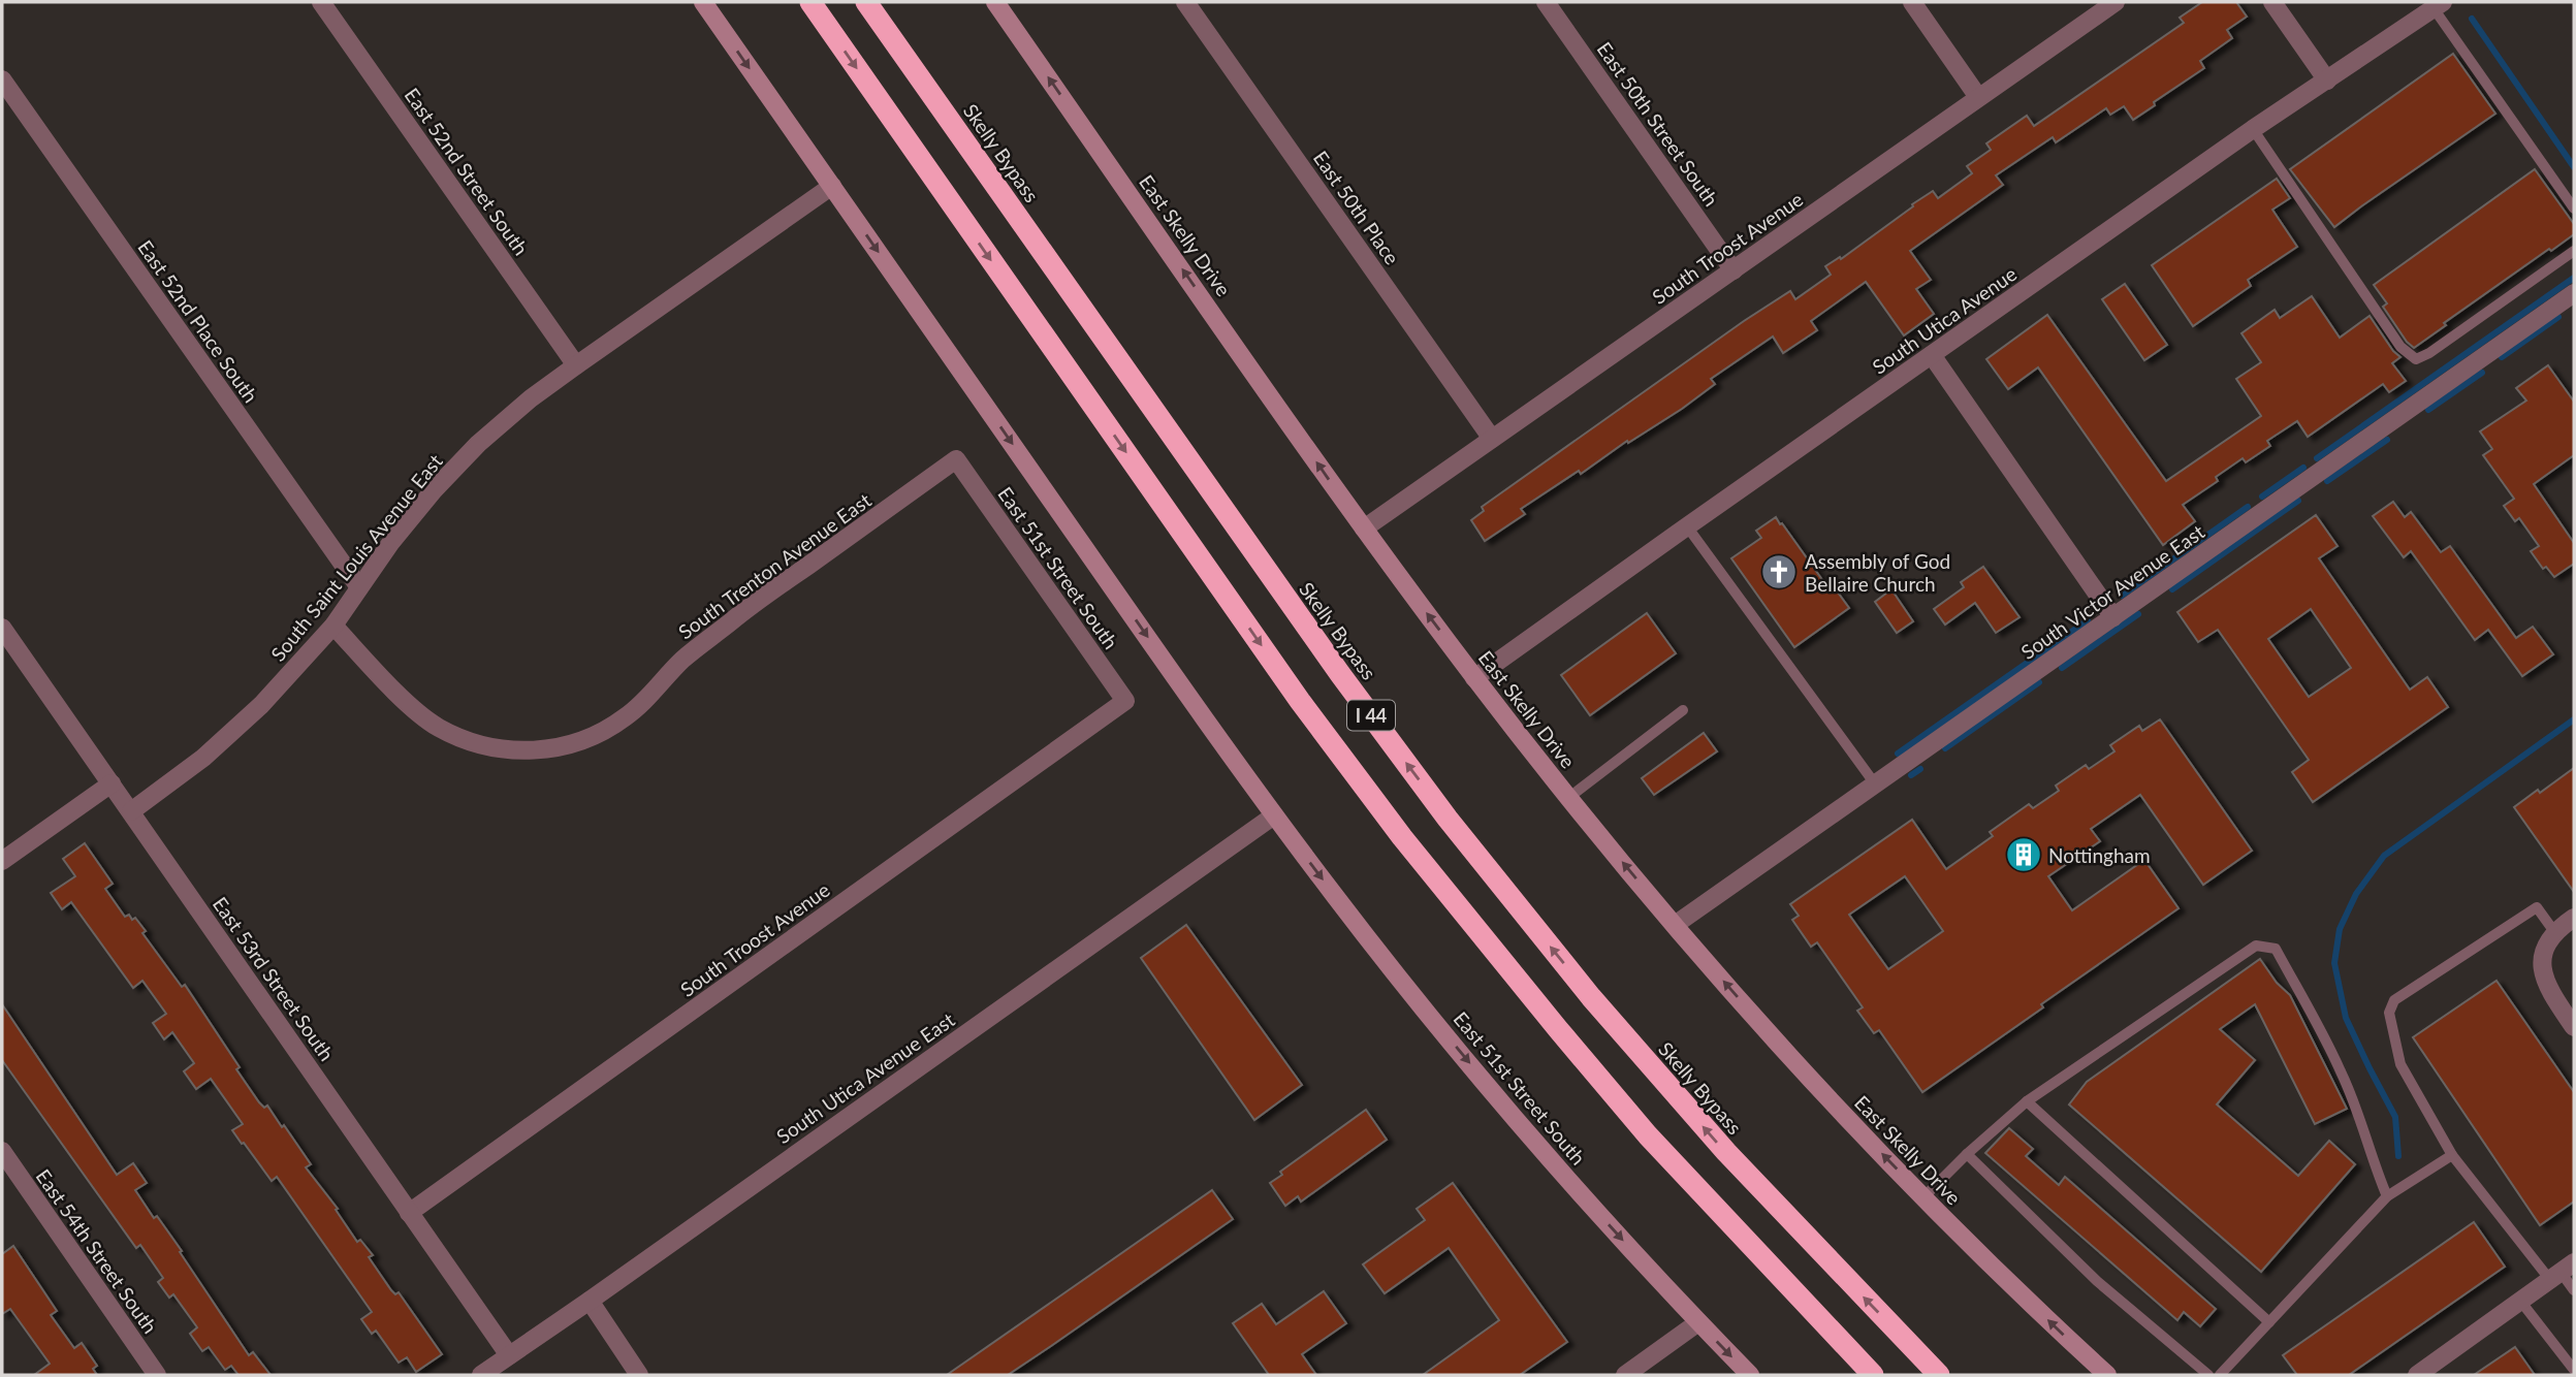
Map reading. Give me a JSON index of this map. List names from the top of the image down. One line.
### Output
{"streets":{"highway":["Skelly Bypass","I 44"],"main road":["East Skelly Drive","East 51st Street South"],"street":["East 50th Street South","East 52nd Street South","East 50th Place","South Troost Avenue","South Utica Avenue","East 52nd Place South","South Saint Louis Avenue East","South Trenton Avenue East","South Victor Avenue East","East 53rd Street South","South Utica Avenue East","East 54th Street South"]},"crossings":[["East 50th Street South","South Troost Avenue"],["East 52nd Street South","South Saint Louis Avenue East"],["East 50th Place","South Troost Avenue"],["East Skelly Drive","South Troost Avenue"],["East Skelly Drive","South Utica Avenue"],["East Skelly Drive","South Victor Avenue East"],["South Troost Avenue","East 51st Street South"],["South Troost Avenue","East 53rd Street South"],["East 52nd Place South","South Saint Louis Avenue East"],["South Saint Louis Avenue East","South Trenton Avenue East"],["South Saint Louis Avenue East","East 53rd Street South"],["South Trenton Avenue East","East 51st Street South"],["East 51st Street South","South Utica Avenue East"],["East 53rd Street South","South Utica Avenue East"]],"one_way":["East Skelly Drive","East 51st Street South"],"places":{"church":["Assembly of God Bellaire Church"],"building":["Nottingham"]}}
